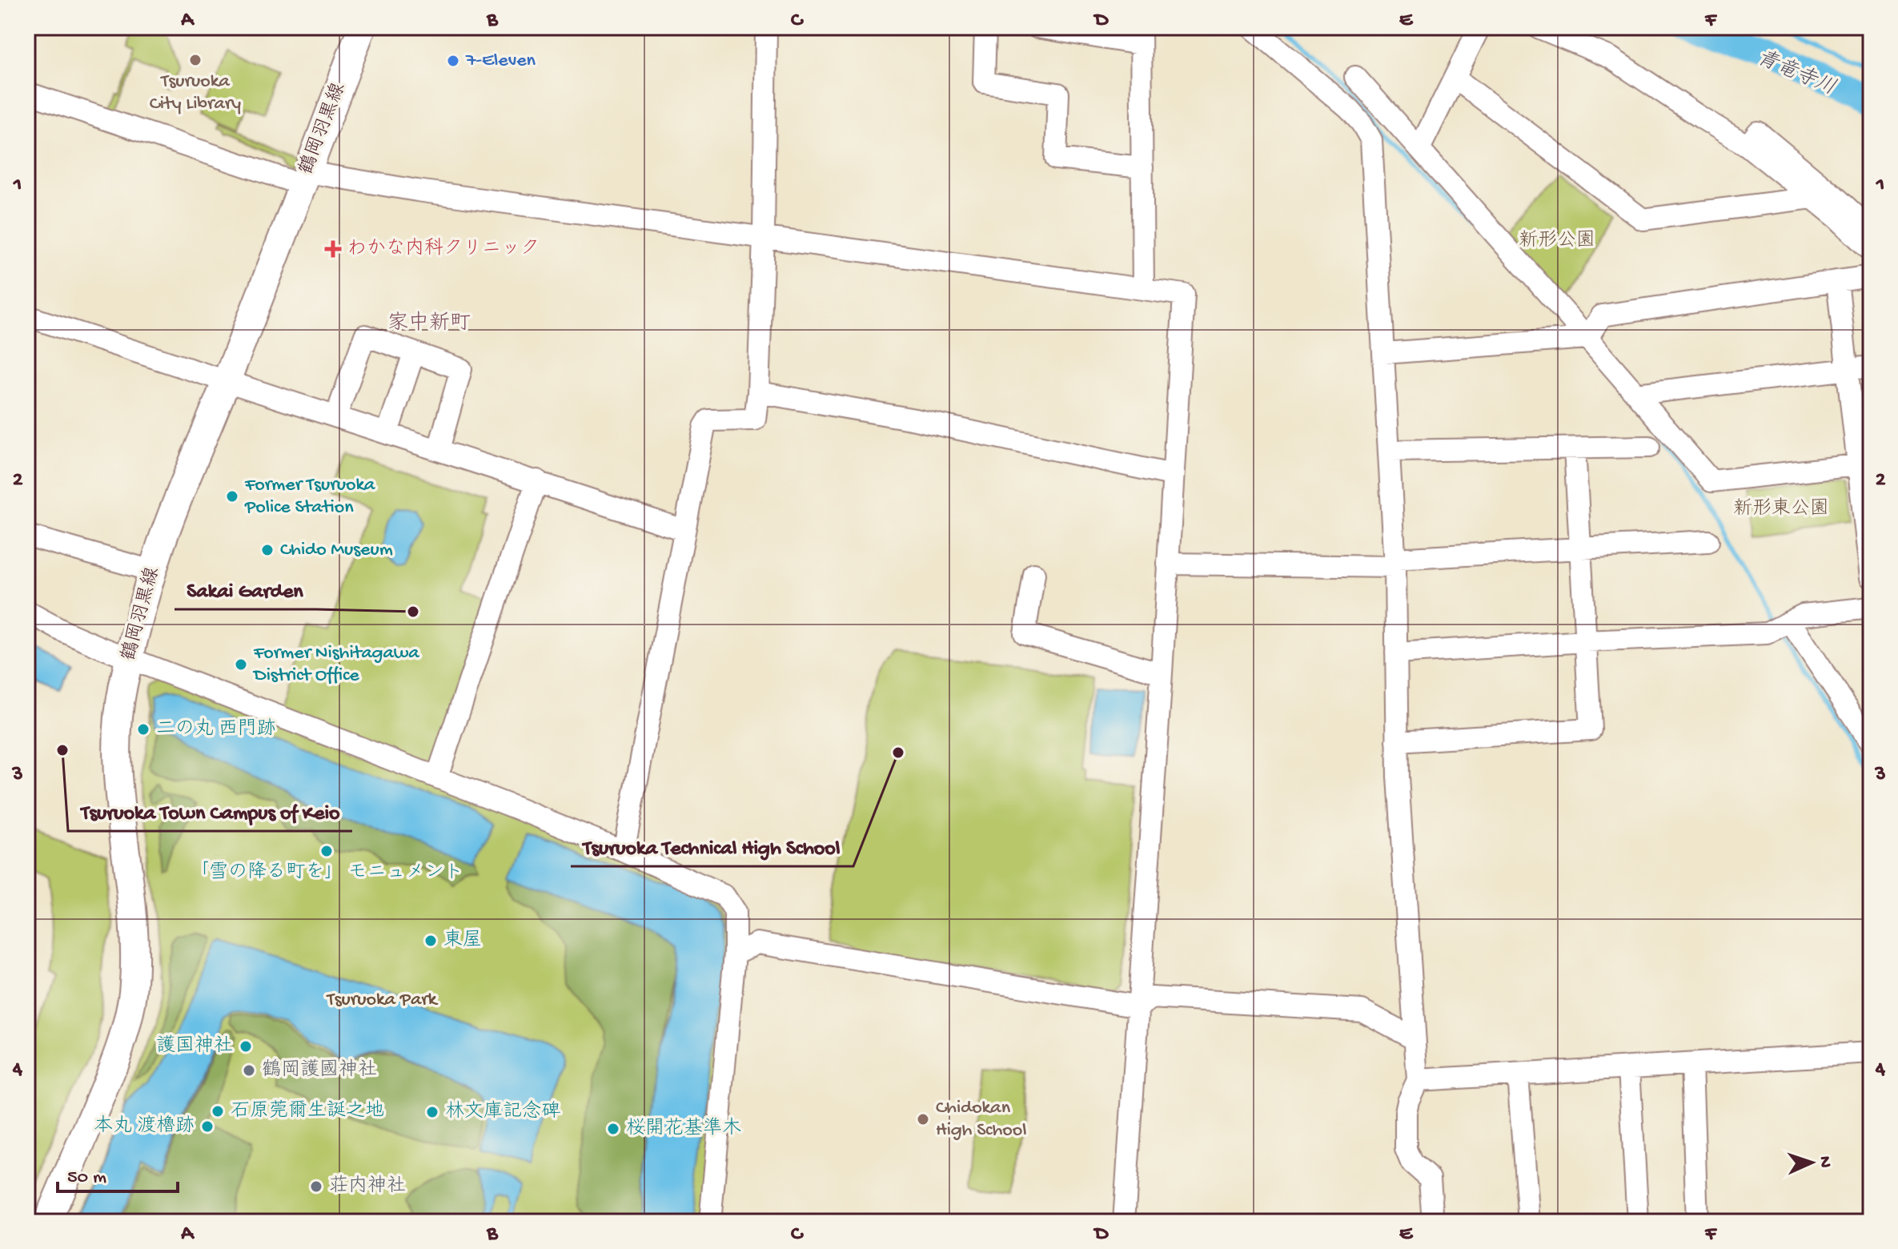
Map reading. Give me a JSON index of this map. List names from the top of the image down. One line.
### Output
{"streets":{"main road":["鶴岡羽黒線"]},"districts":["家中新町"],"water":["青竜寺川"],"parks":["新形公園","新形東公園","Tsuruoka Park"],"places":{"other":["Tsuruoka City Library","7-Eleven","Former Tsuruoka Police Station","Chido Museum","Sakai Garden","Former Nishitagawa District Office","二の丸 西門跡","Tsuruoka Town Campus of Keio","Tsuruoka Technical High School","「雪の降る町を」 モニュメント","東屋","護国神社","鶴岡護國神社","石原莞爾生誕之地","林文庫記念碑","Chidokan High School","本丸 渡櫓跡","桜開花基準木","荘内神社"],"health":["わかな内科クリニック"]},"scale_bar":"50 m","north":"right","grid":{"columns":["A","B","C","D","E","F"],"rows":["1","2","3","4"]}}
